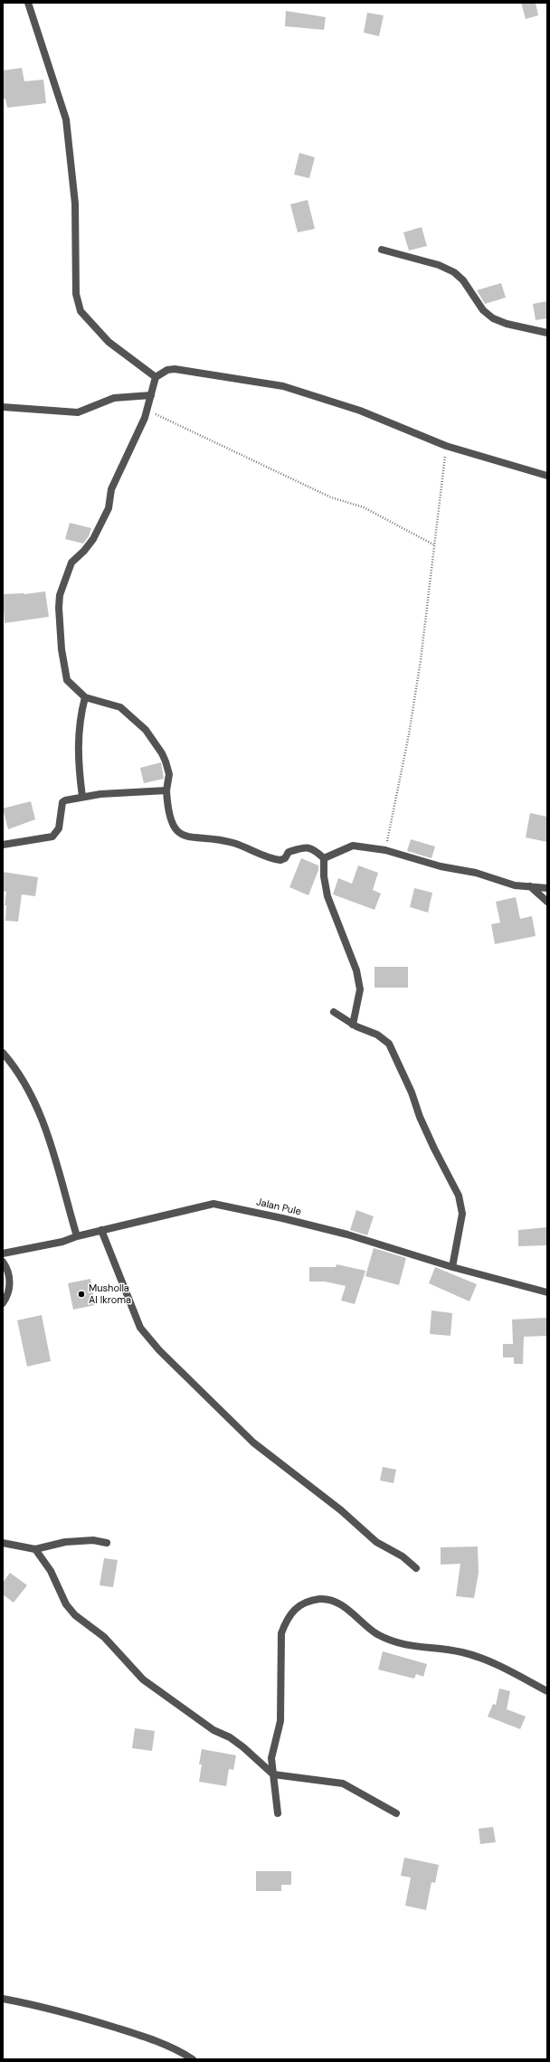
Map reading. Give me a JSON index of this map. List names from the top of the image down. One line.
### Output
{"streets":{"street":["Jalan Pule"]},"places":["Musholla Al Ikroma"]}
